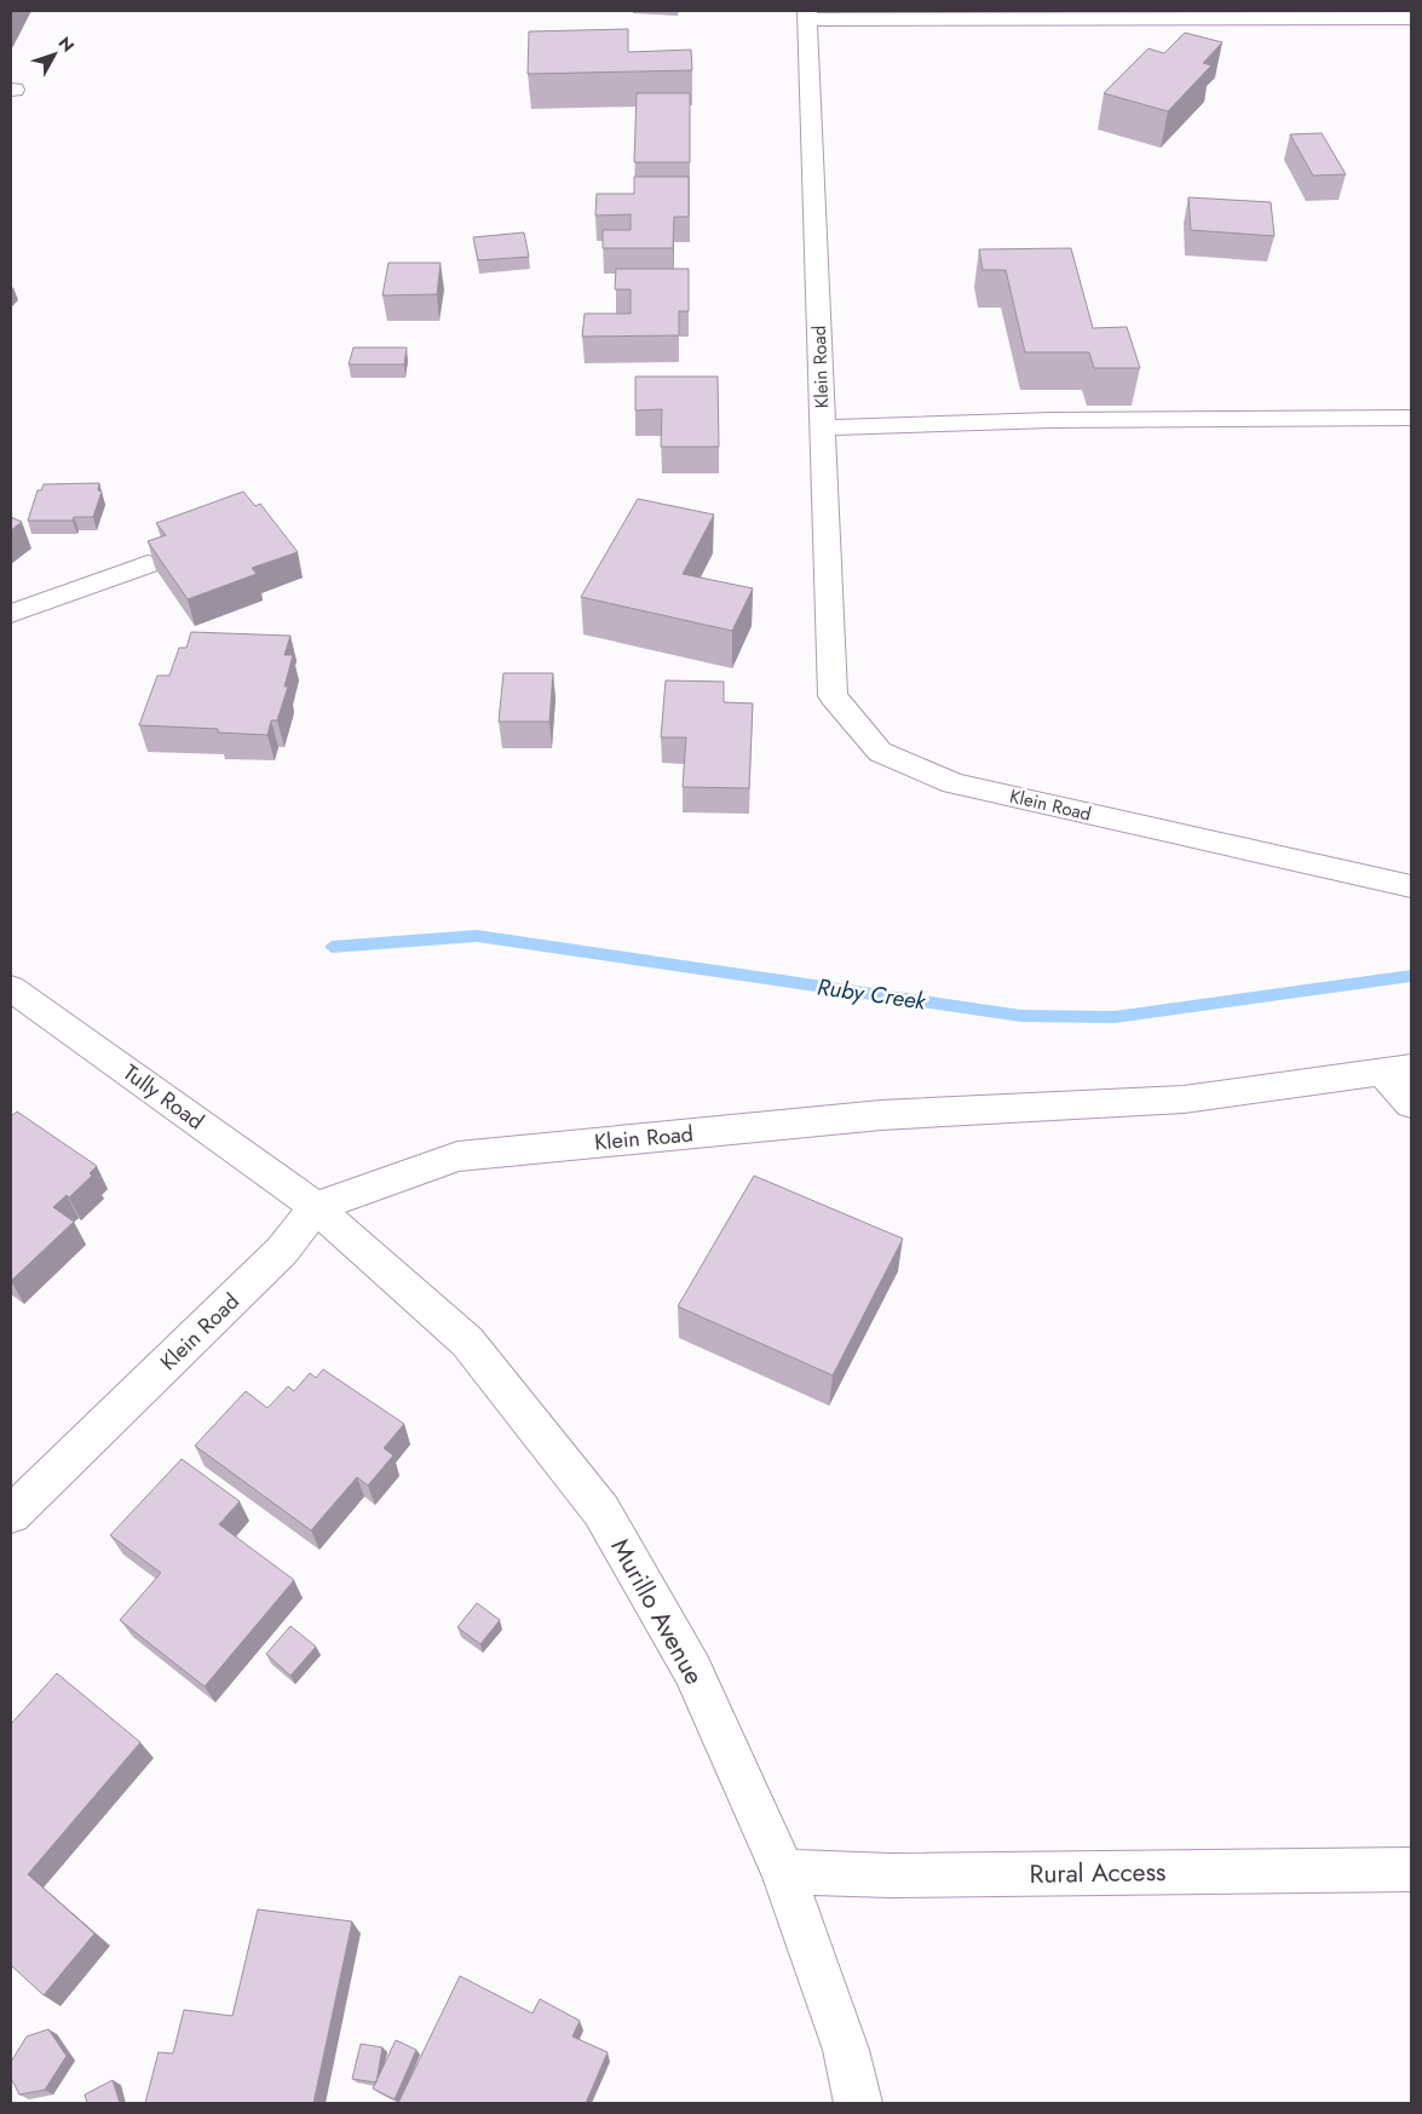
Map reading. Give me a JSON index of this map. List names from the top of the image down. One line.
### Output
{"streets":{"street":["Klein Road","Tully Road","Murillo Avenue","Rural Access"]},"crossings":[["Klein Road","Tully Road"],["Klein Road","Murillo Avenue"],["Tully Road","Murillo Avenue"],["Murillo Avenue","Rural Access"]],"water":["Ruby Creek"],"north":"top right"}
